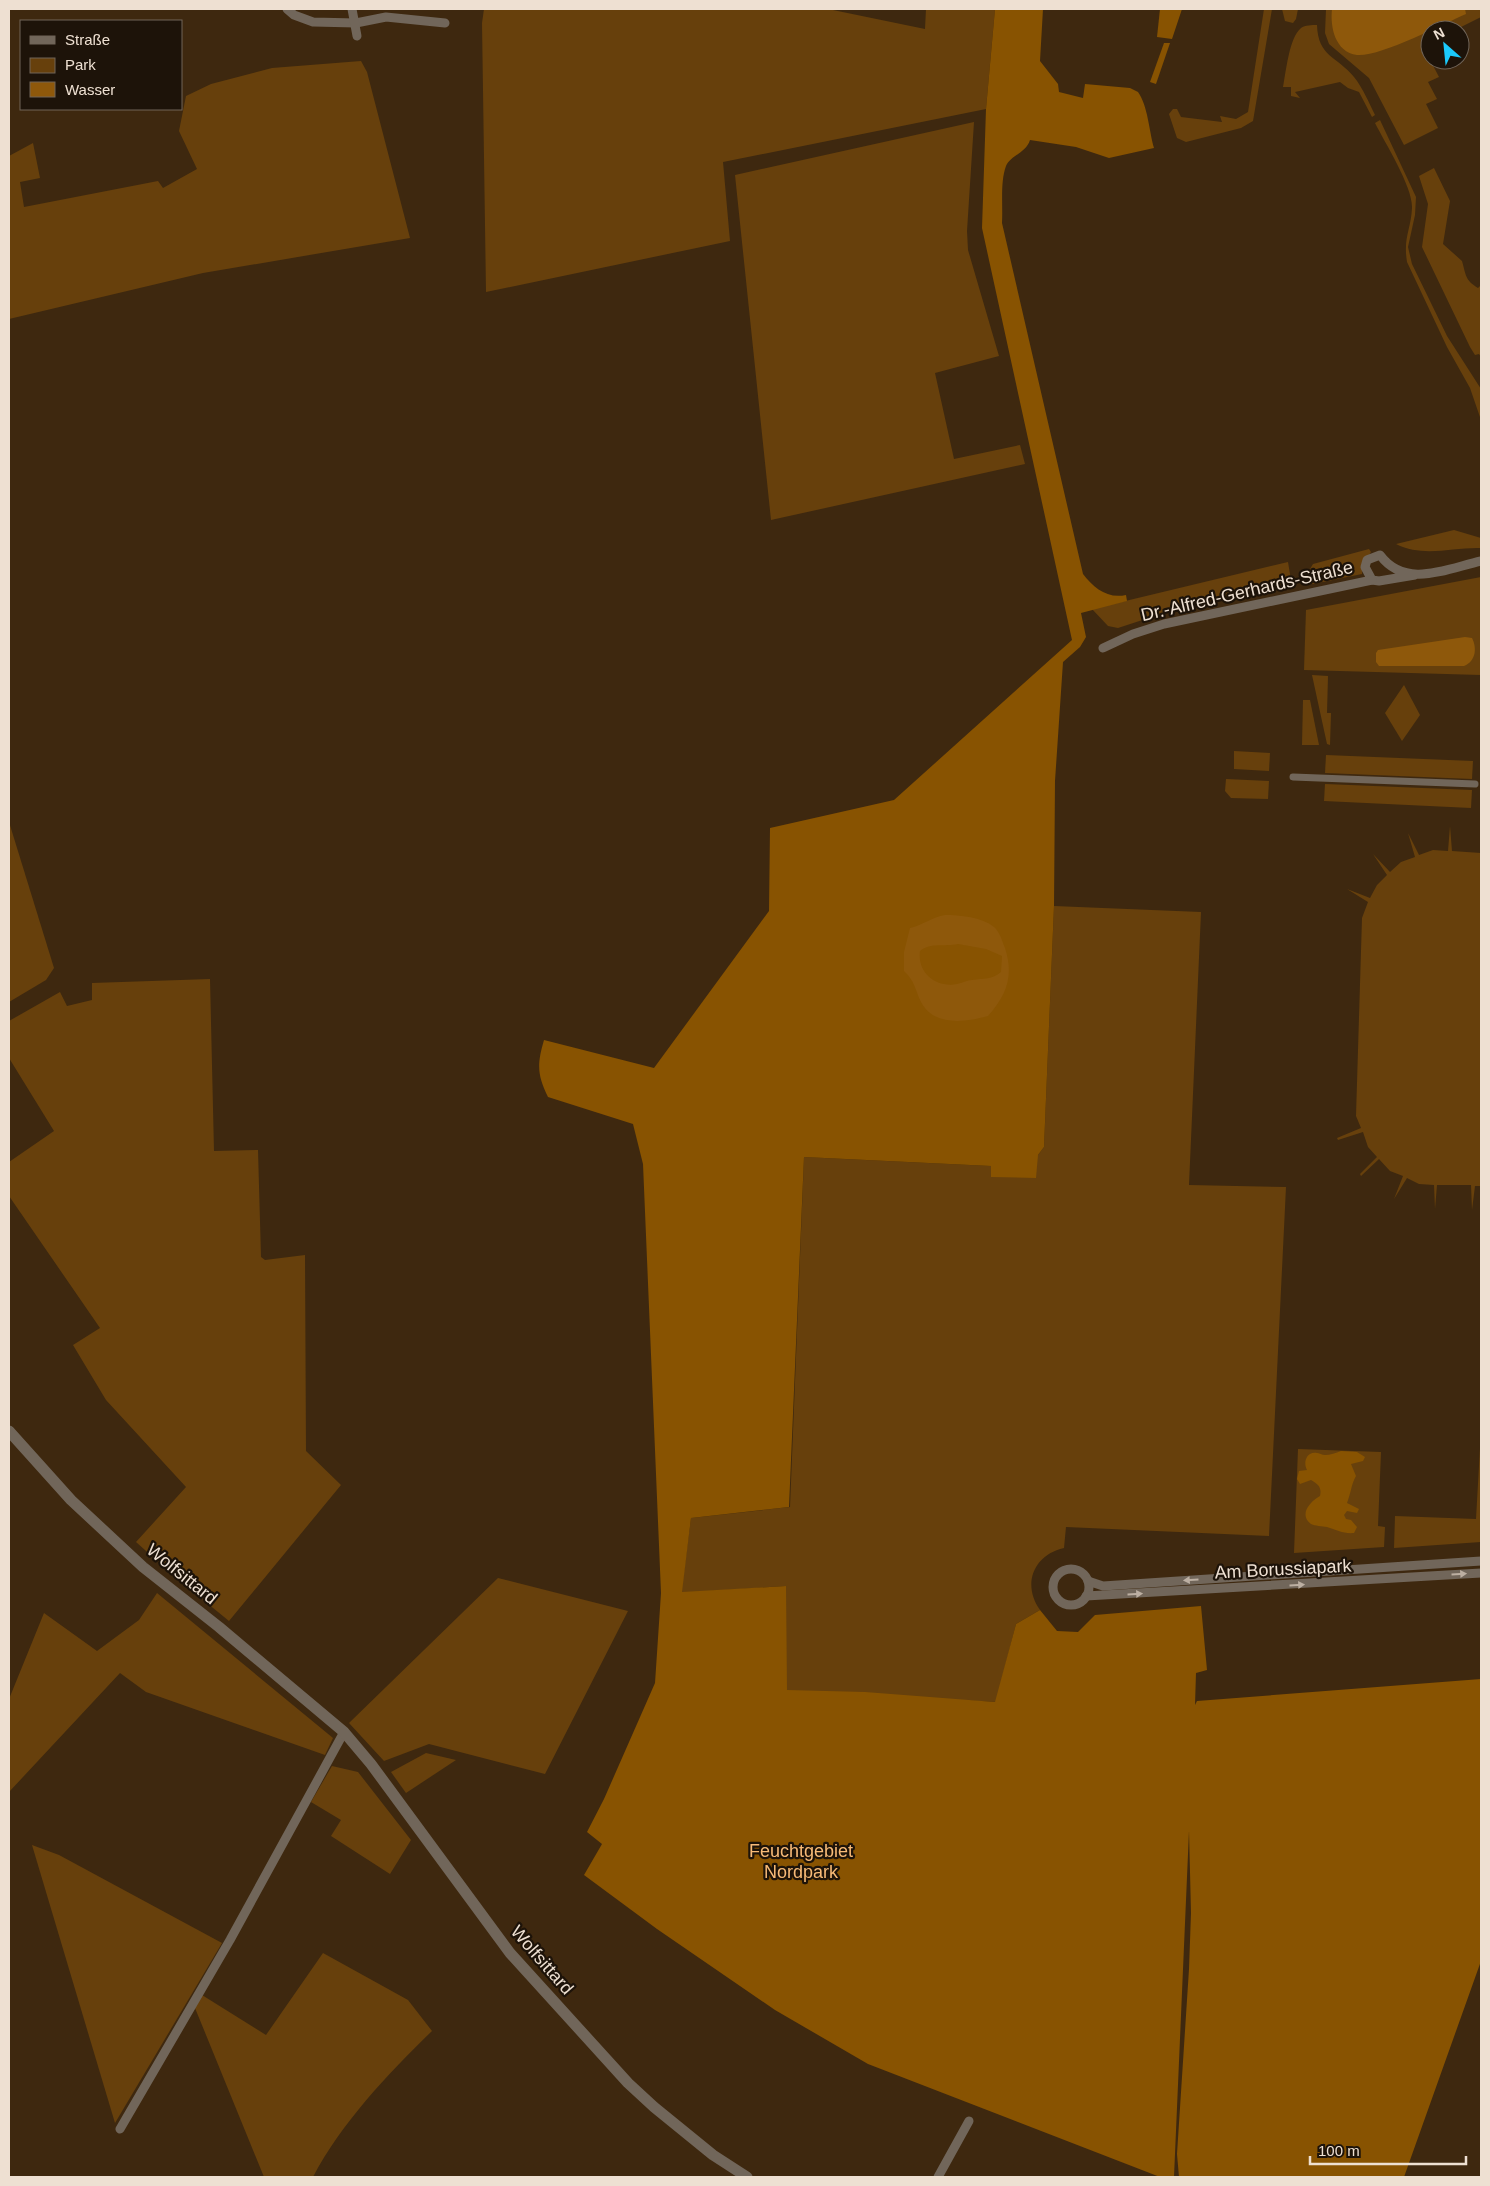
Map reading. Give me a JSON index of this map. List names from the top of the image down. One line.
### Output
{"streets":{"street":["Dr.-Alfred-Gerhards-Straße","Am Borussiapark","Wolfsittard"]},"parks":["Feuchtgebiet Nordpark"],"legend":["Straße","Park","Wasser"],"scale_bar":"100 m","north":"top left"}
